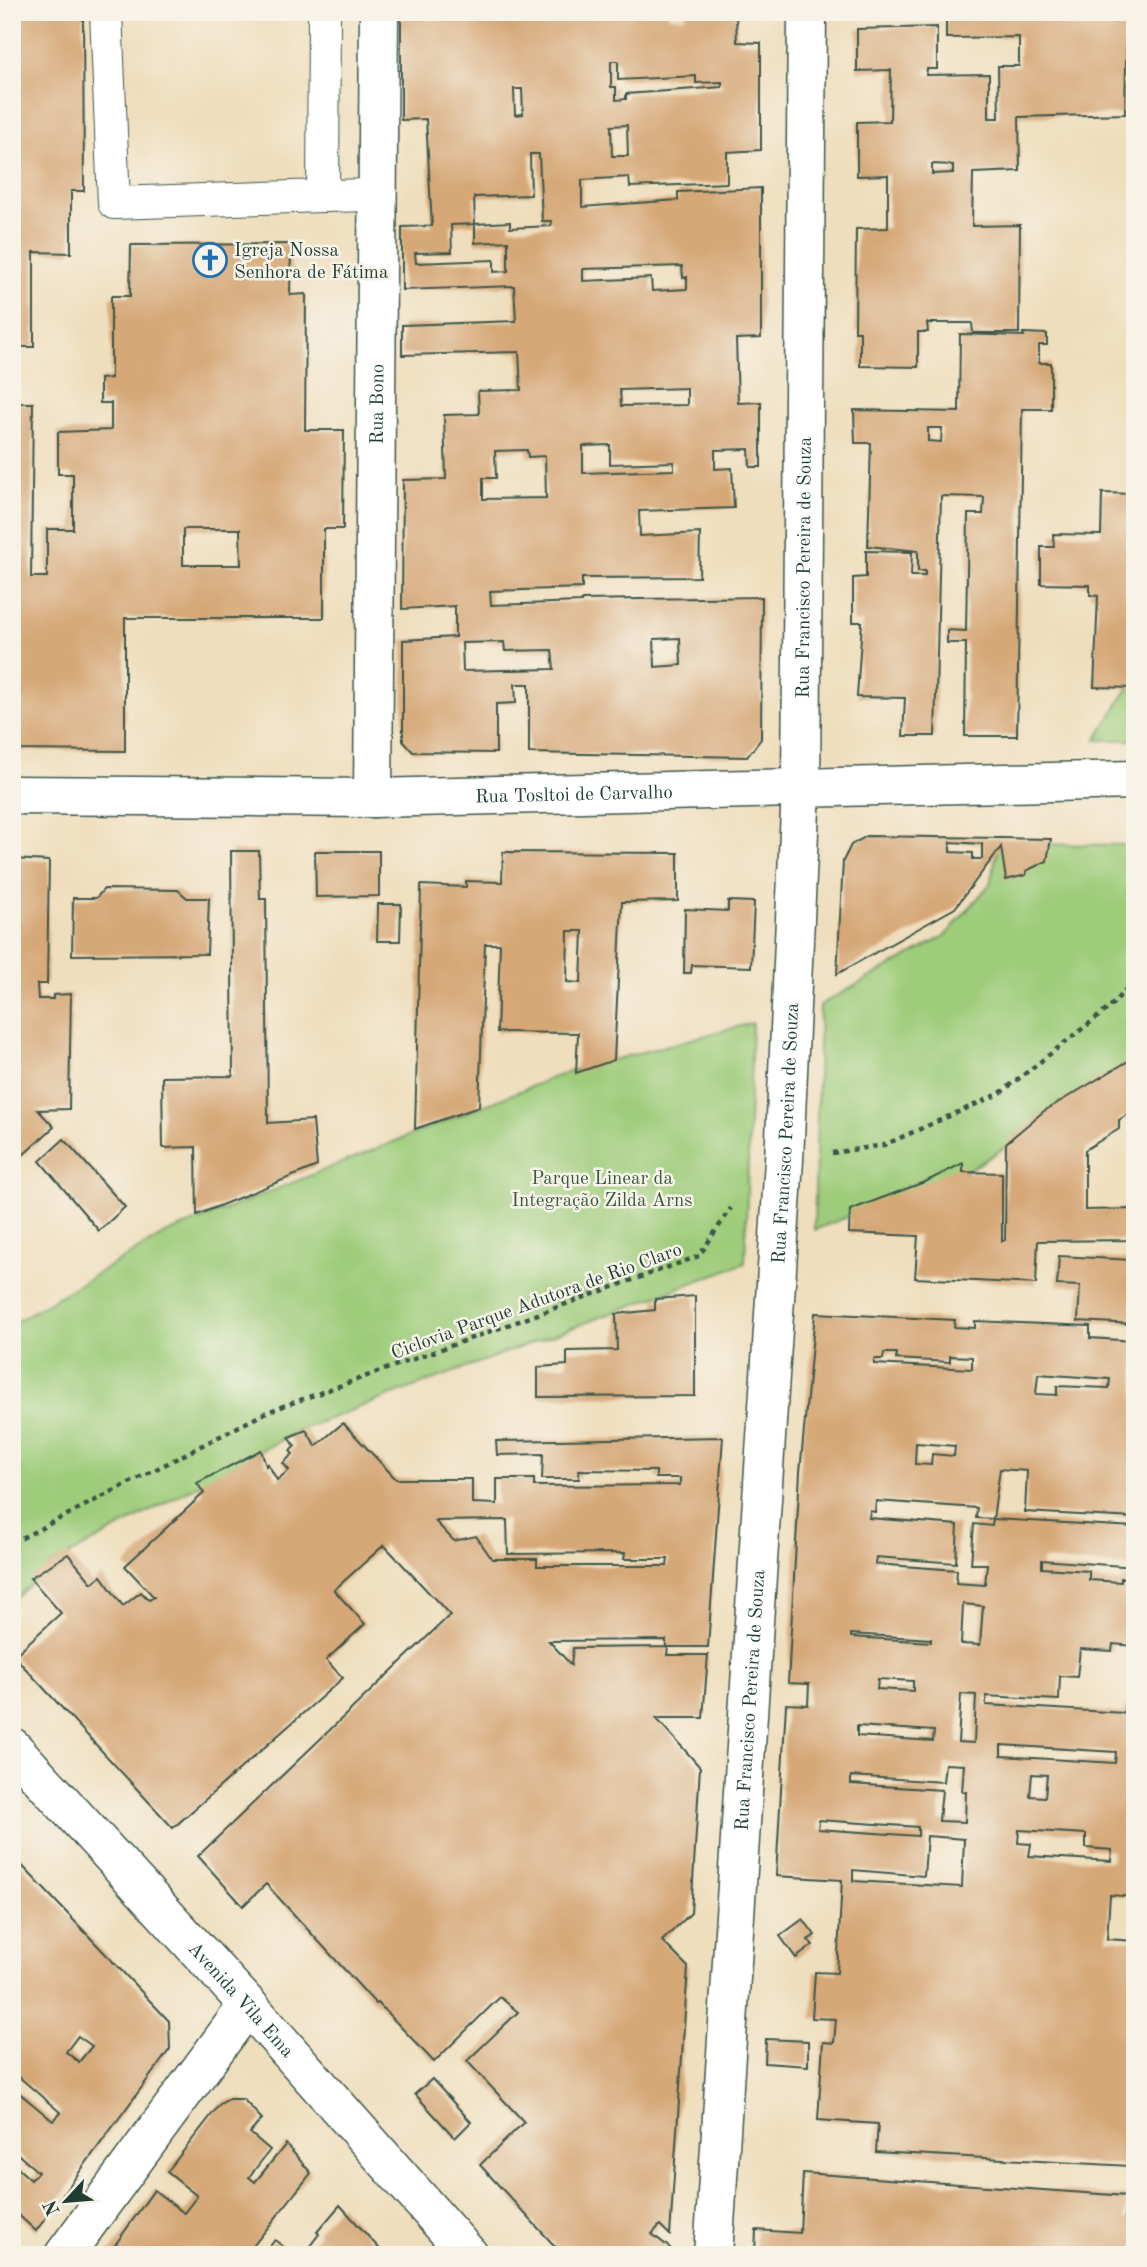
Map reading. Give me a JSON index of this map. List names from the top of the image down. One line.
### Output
{"streets":{"street":["Rua Bono","Rua Francisco Pereira de Souza","Rua Tosltoi de Carvalho","Avenida Vila Ema"],"path":["Ciclovia Parque Adutora de Rio Claro"]},"crossings":[["Rua Bono","Rua Tosltoi de Carvalho"],["Rua Francisco Pereira de Souza","Rua Tosltoi de Carvalho"],["Rua Francisco Pereira de Souza","Ciclovia Parque Adutora de Rio Claro"]],"parks":["Parque Linear da Integração Zilda Arns"],"places":{"church":["Igreja Nossa Senhora de Fátima"]},"north":"bottom left"}
